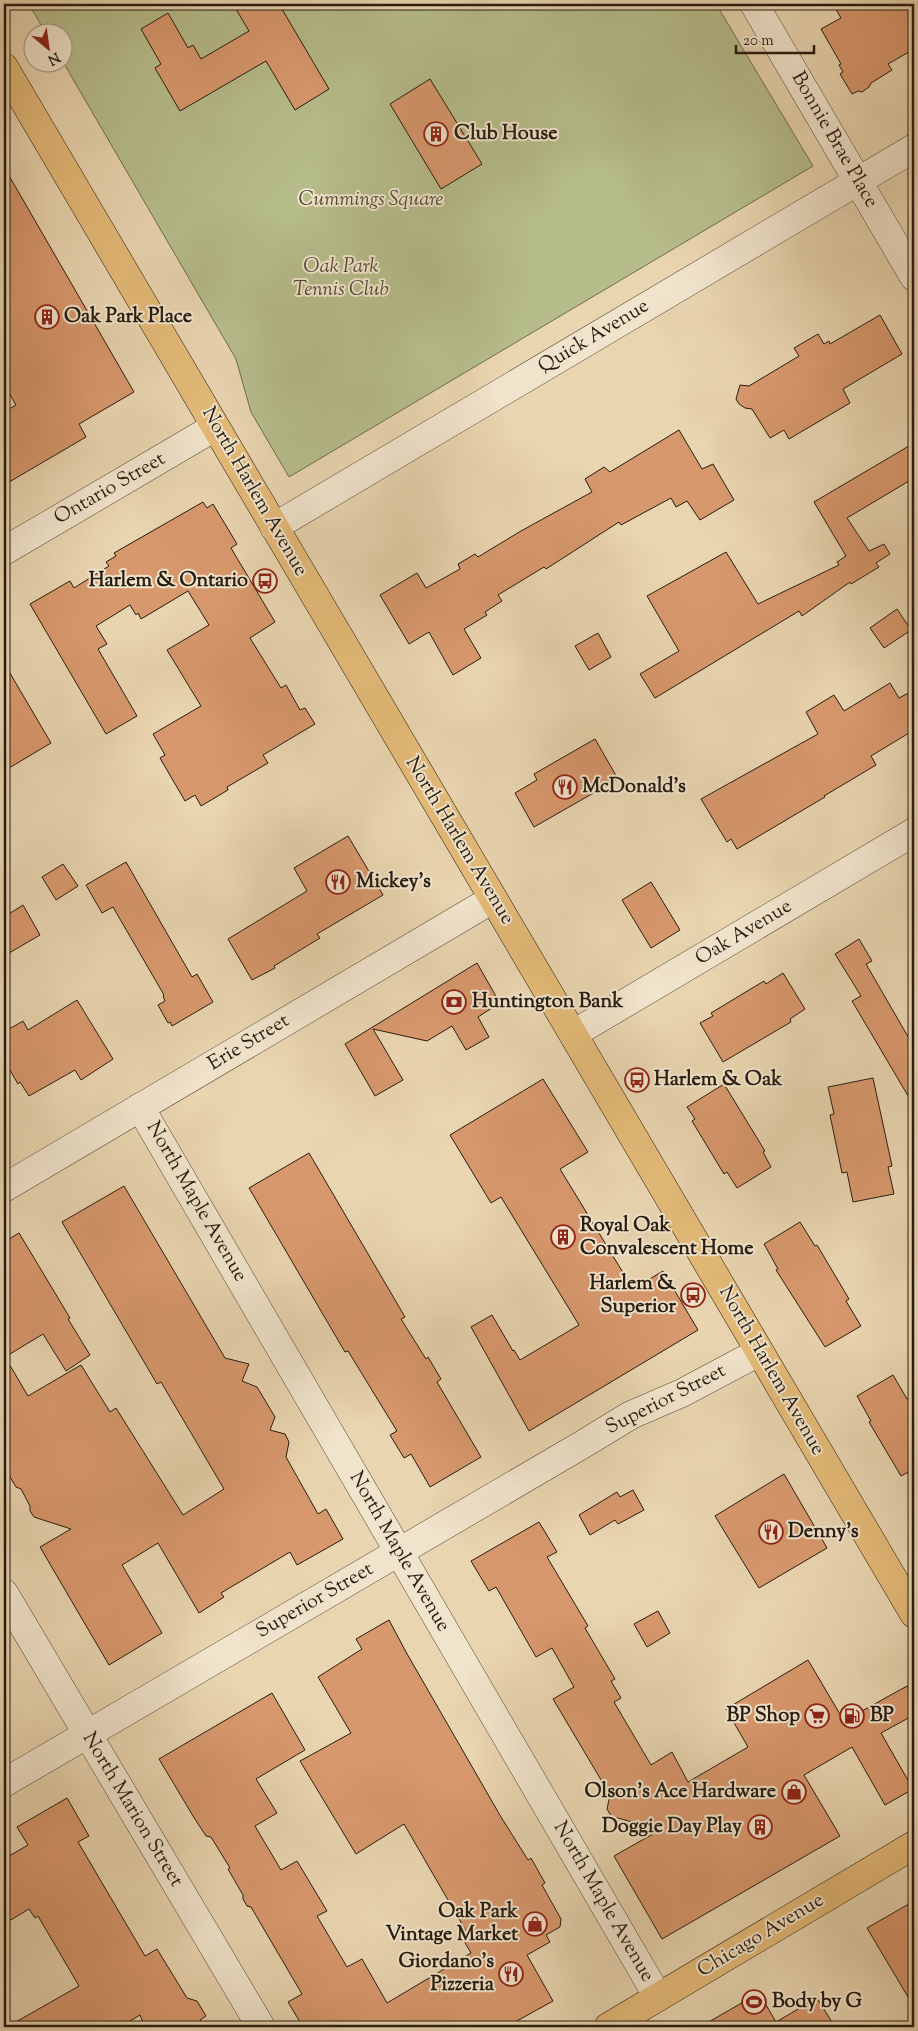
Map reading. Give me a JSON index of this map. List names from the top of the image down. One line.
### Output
{"streets":{"main road":["North Harlem Avenue","Chicago Avenue"],"street":["Bonnie Brae Place","Quick Avenue","Ontario Street","Oak Avenue","Erie Street","North Maple Avenue","Superior Street","North Marion Street"]},"crossings":[["Bonnie Brae Place","Quick Avenue"],["Quick Avenue","North Harlem Avenue"],["Ontario Street","North Harlem Avenue"],["North Harlem Avenue","Oak Avenue"],["North Harlem Avenue","Erie Street"],["North Harlem Avenue","Superior Street"],["Erie Street","North Maple Avenue"],["North Maple Avenue","Superior Street"],["North Maple Avenue","Chicago Avenue"],["Superior Street","North Marion Street"]],"parks":["Cummings Square","Oak Park Tennis Club"],"places":{"building":["Club House","Oak Park Place","Royal Oak Convalescent Home","Doggie Day Play"],"bus stop":["Harlem & Ontario","Harlem & Oak","Harlem & Superior"],"restaurant":["McDonald's","Mickey's","Denny's","Giordano's Pizzeria"],"bank":["Huntington Bank"],"supermarket":["BP Shop"],"fuel station":["BP"],"shop":["Olson's Ace Hardware","Oak Park Vintage Market"],"sports":["Body by G"]},"scale_bar":"20 m","north":"bottom right"}
